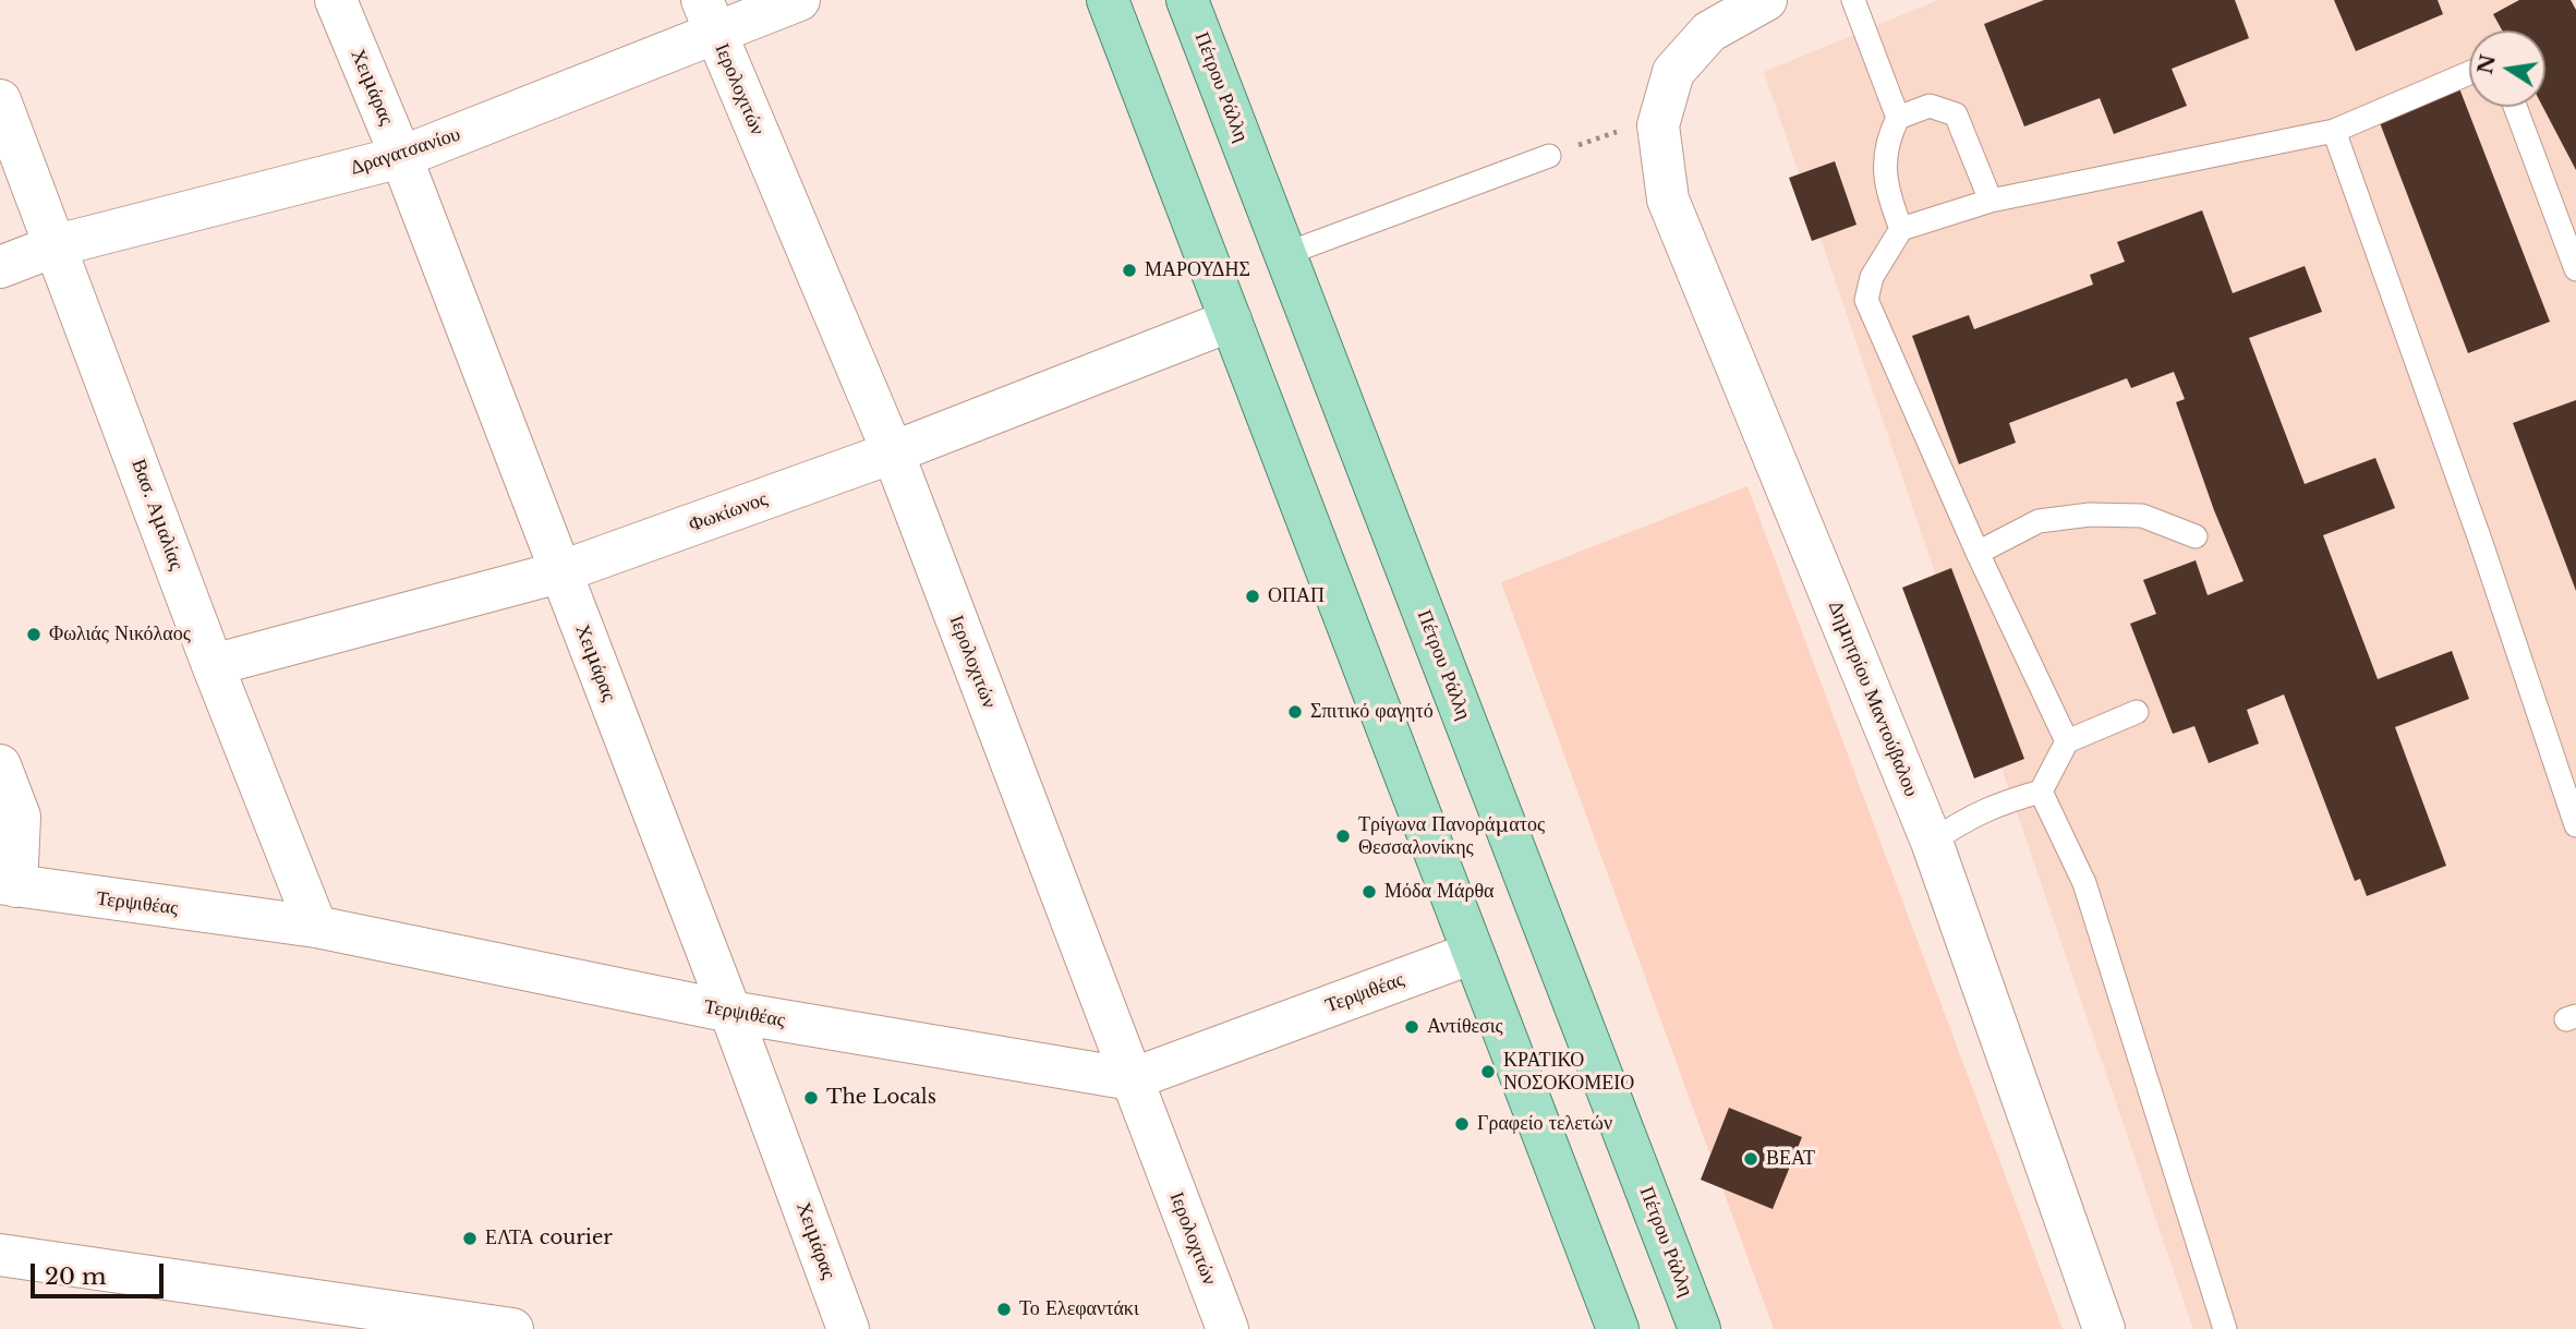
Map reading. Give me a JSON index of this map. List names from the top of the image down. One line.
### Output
{"streets":{"main road":["Πέτρου Ράλλη"],"street":["Χειμάρας","Ιερολοχιτών","Δραγατσανίου","Φωκίωνος","Βασ. Αμαλίας","Δημητρίου Μαντούβαλου","Τερψιθέας"]},"crossings":[["Χειμάρας","Δραγατσανίου"],["Χειμάρας","Φωκίωνος"],["Χειμάρας","Τερψιθέας"],["Ιερολοχιτών","Δραγατσανίου"],["Ιερολοχιτών","Φωκίωνος"],["Ιερολοχιτών","Τερψιθέας"],["Δραγατσανίου","Βασ. Αμαλίας"],["Φωκίωνος","Βασ. Αμαλίας"],["Βασ. Αμαλίας","Τερψιθέας"]],"places":["ΜΑΡΟΥΔΗΣ","ΟΠΑΠ","Φωλιάς Νικόλαος","Σπιτικό φαγητό","Τρίγωνα Πανοράματος Θεσσαλονίκης","Μόδα Μάρθα","Αντίθεσις","ΚΡΑΤΙΚΟ ΝΟΣΟΚΟΜΕΙΟ","The Locals","Γραφείο τελετών","ΒΕΑΤ","ΕΛΤΑ courier","Το Ελεφαντάκι"],"scale_bar":"20 m","north":"left"}
